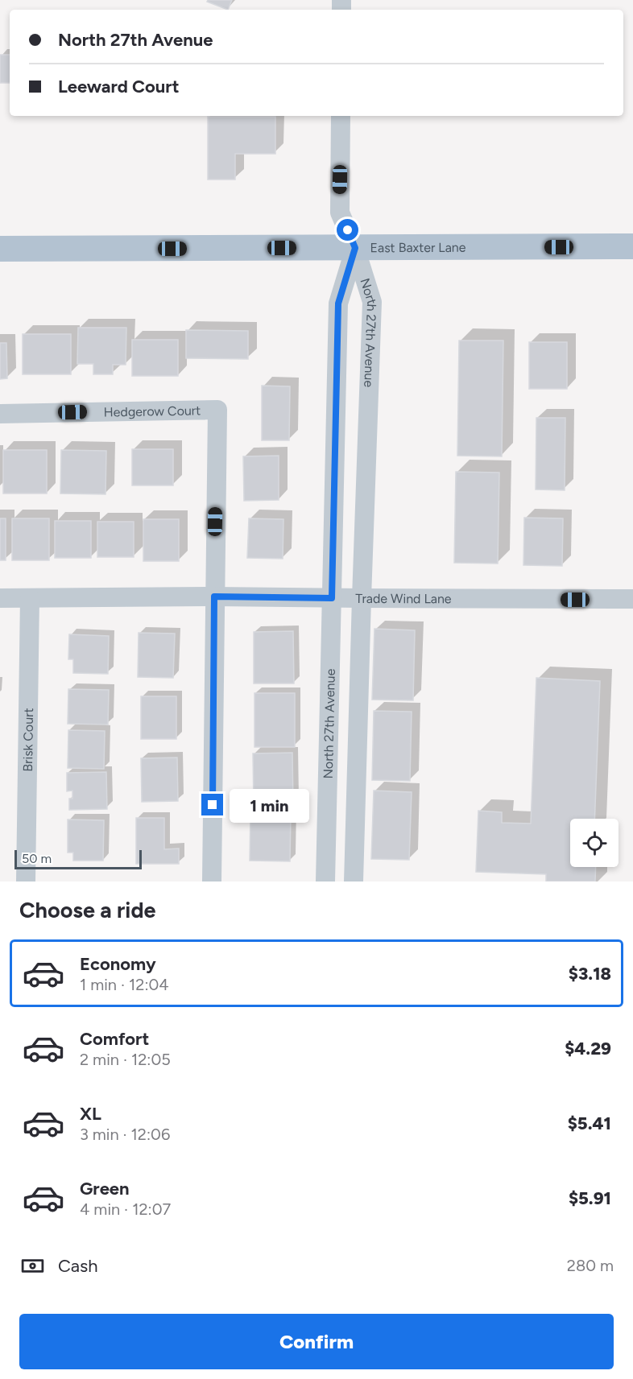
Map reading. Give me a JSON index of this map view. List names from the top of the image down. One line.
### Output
{"streets":{"main road":["East Baxter Lane"],"street":["North 27th Avenue","Hedgerow Court","Trade Wind Lane","Brisk Court"]},"crossings":[["East Baxter Lane","North 27th Avenue"],["North 27th Avenue","Trade Wind Lane"],["Hedgerow Court","Trade Wind Lane"],["Trade Wind Lane","Brisk Court"]],"scale_bar":"50 m","page":{"banner":["North 27th Avenue","Leeward Court"],"bubble":"1 min","scale":"50 m","heading":"Choose a ride","list":[{"name":"Economy","note":"1 min · 12:04","value":"$3.18"},{"name":"Comfort","note":"2 min · 12:05","value":"$4.29"},{"name":"XL","note":"3 min · 12:06","value":"$5.41"},{"name":"Green","note":"4 min · 12:07","value":"$5.91"}],"pay":["Cash","280 m"],"buttons":"Confirm"}}
